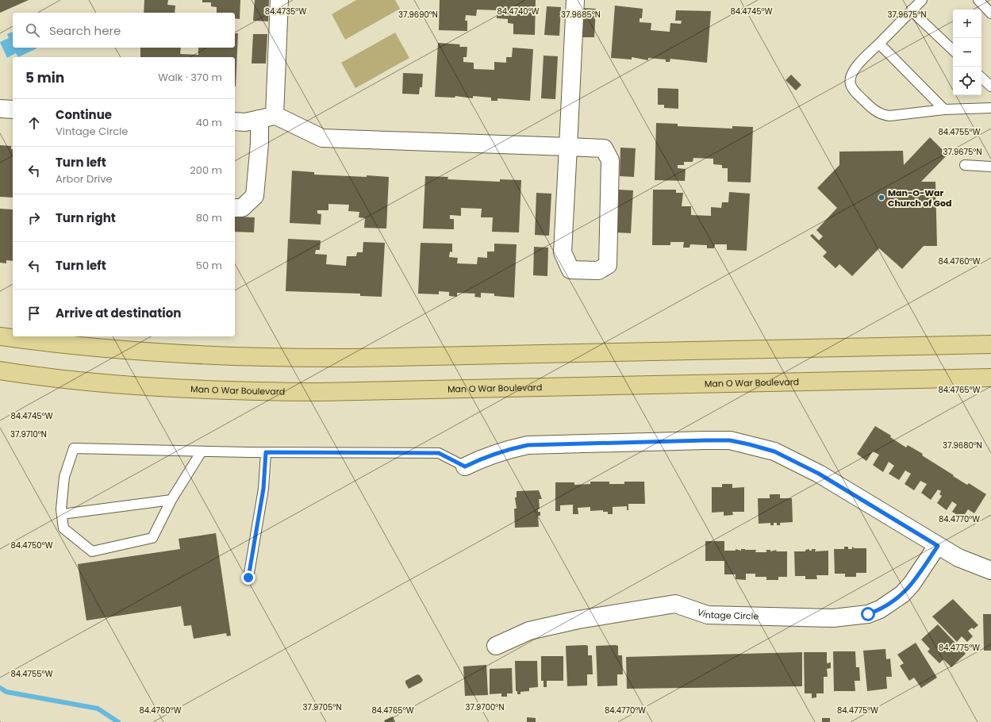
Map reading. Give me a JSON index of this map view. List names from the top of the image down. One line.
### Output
{"streets":{"main road":["Man O War Boulevard"],"street":["Vintage Circle"]},"places":["Man-O-War Church of God"],"page":{"map_buttons":["+","−"],"search":"Search here","heading":["5 min","Walk · 370 m"],"list":[["Continue","Vintage Circle","40 m"],["Turn left","Arbor Drive","200 m"],["Turn right","80 m"],["Turn left","50 m"],"Arrive at destination"]},"coordinates":["84.4735°W","84.4740°W","84.4745°W","37.9690°N","37.9685°N","37.9675°N","84.4755°W","84.4760°W","84.4765°W","37.9710°N","37.9680°N","84.4770°W","84.4750°W","84.4775°W","37.9705°N","37.9700°N"]}
